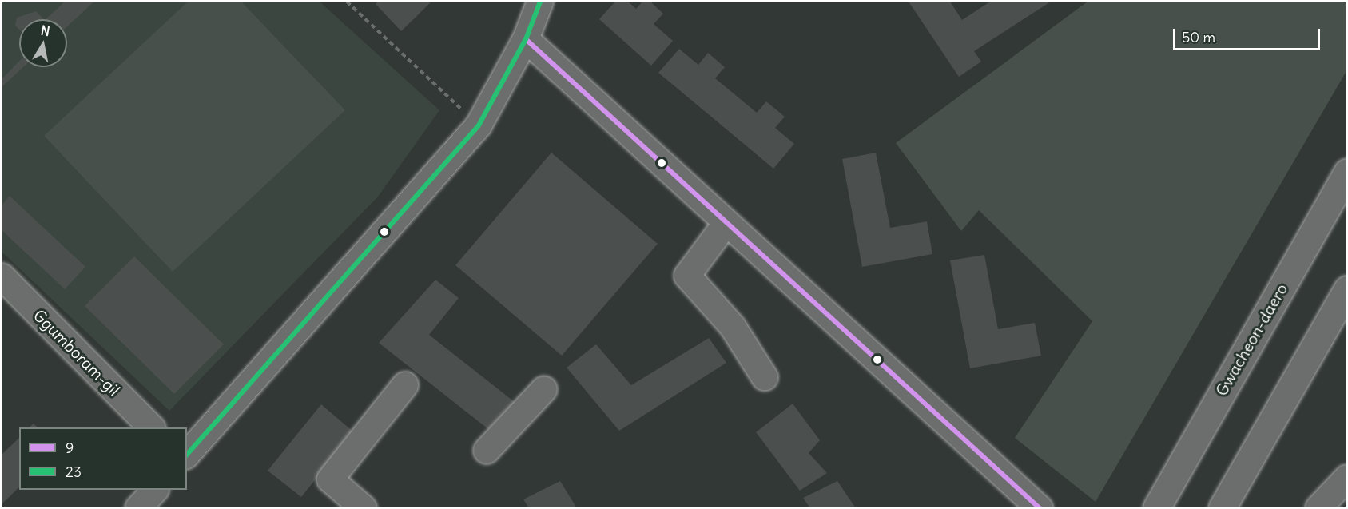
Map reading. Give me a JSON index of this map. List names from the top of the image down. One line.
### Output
{"streets":{"highway":["Gwacheon-daero"],"street":["Ggumboram-gil"]},"lines":["transit line 23","transit line 9"],"legend":["9","23"],"scale_bar":"50 m","north":"top"}
